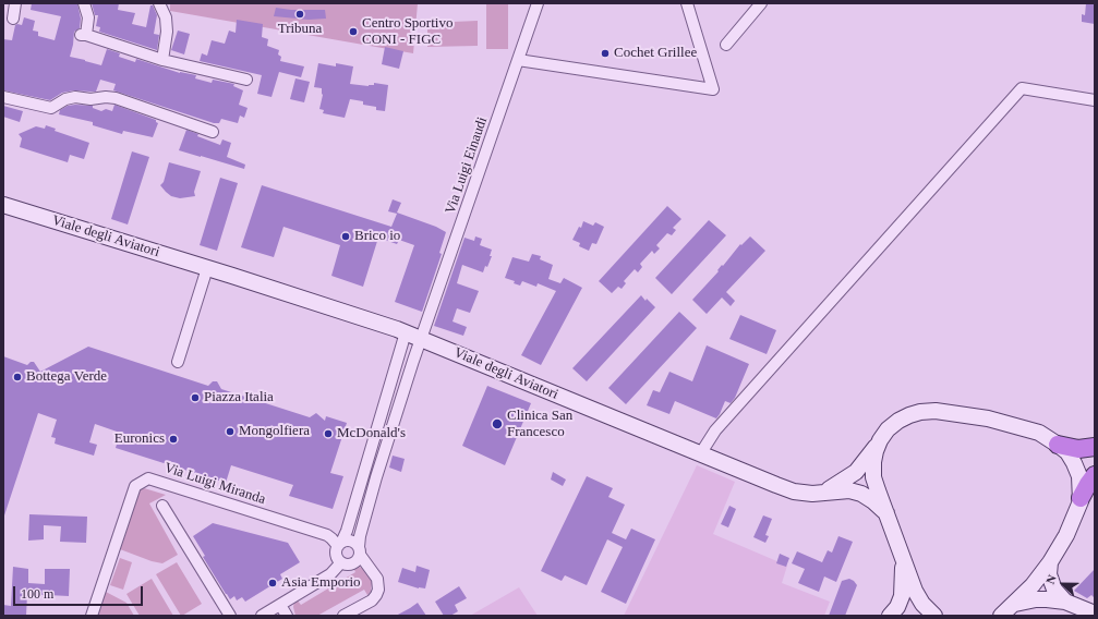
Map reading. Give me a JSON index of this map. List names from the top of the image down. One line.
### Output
{"streets":{"main road":["Viale degli Aviatori"],"street":["Via Luigi Einaudi","Via Luigi Miranda"]},"crossings":[["Via Luigi Einaudi","Viale degli Aviatori"]],"places":["Tribuna","Centro Sportivo CONI - FIGC","Cochet Grillee","Brico io","Bottega Verde","Piazza Italia","Clinica San Francesco","Mongolfiera","McDonald's","Euronics","Asia Emporio"],"scale_bar":"100 m","north":"left"}
